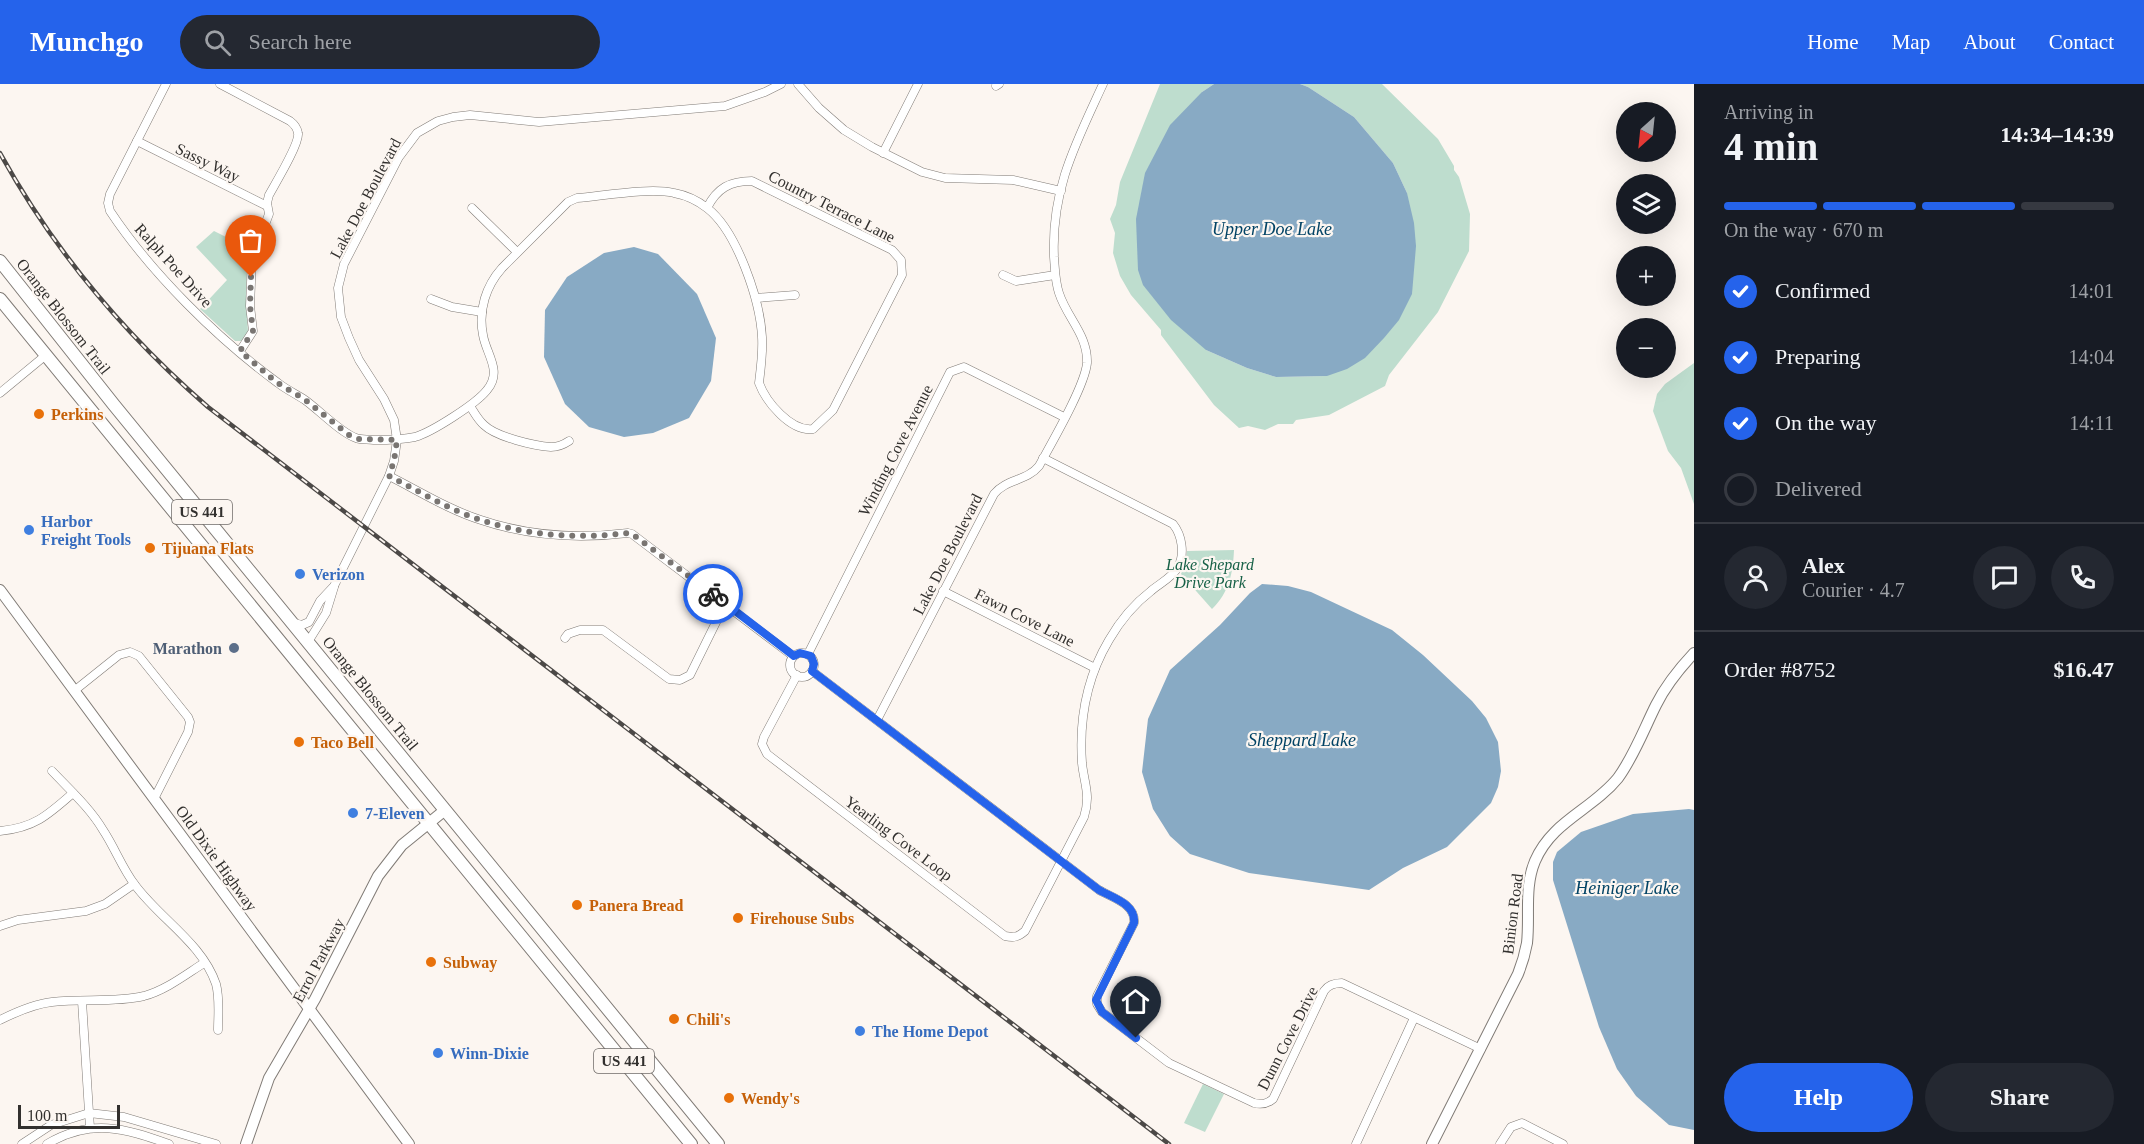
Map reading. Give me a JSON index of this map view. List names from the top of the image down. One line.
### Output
{"streets":{"main road":["Orange Blossom Trail","US 441"],"street":["Sassy Way","Lake Doe Boulevard","Country Terrace Lane","Ralph Poe Drive","Winding Cove Avenue","Fawn Cove Lane","Yearling Cove Loop","Old Dixie Highway","Binion Road","Errol Parkway","Dunn Cove Drive"]},"crossings":[["Sassy Way","Ralph Poe Drive"],["Lake Doe Boulevard","Ralph Poe Drive"],["Lake Doe Boulevard","Orange Blossom Trail"],["Lake Doe Boulevard","Winding Cove Avenue"],["Lake Doe Boulevard","Fawn Cove Lane"],["Lake Doe Boulevard","Dunn Cove Drive"],["Orange Blossom Trail","Errol Parkway"],["Winding Cove Avenue","Yearling Cove Loop"],["Winding Cove Avenue","Dunn Cove Drive"],["US 441","Errol Parkway"],["Yearling Cove Loop","Dunn Cove Drive"],["Old Dixie Highway","Errol Parkway"],["Binion Road","Dunn Cove Drive"]],"water":["Upper Doe Lake","Sheppard Lake","Heiniger Lake"],"parks":["Lake Shepard Drive Park"],"places":["Perkins","Harbor Freight Tools","Tijuana Flats","Verizon","Marathon","Taco Bell","7-Eleven","Panera Bread","Firehouse Subs","Subway","Chili's","The Home Depot","Winn-Dixie","Wendy's"],"scale_bar":"100 m","north":"bottom left","page":{"header":"Munchgo","search":"Search here","nav":["Home","Map","About","Contact"],"heading":["4 min","Arriving in","14:34–14:39"],"panel":["Alex","Courier · 4.7","Order #8752","$16.47"],"map_buttons":["+","−"],"bar":"On the way · 670 m","list":[["Confirmed","14:01"],["Preparing","14:04"],["On the way","14:11"],"Delivered"],"buttons":["Help","Share"],"scale":"100 m"}}
